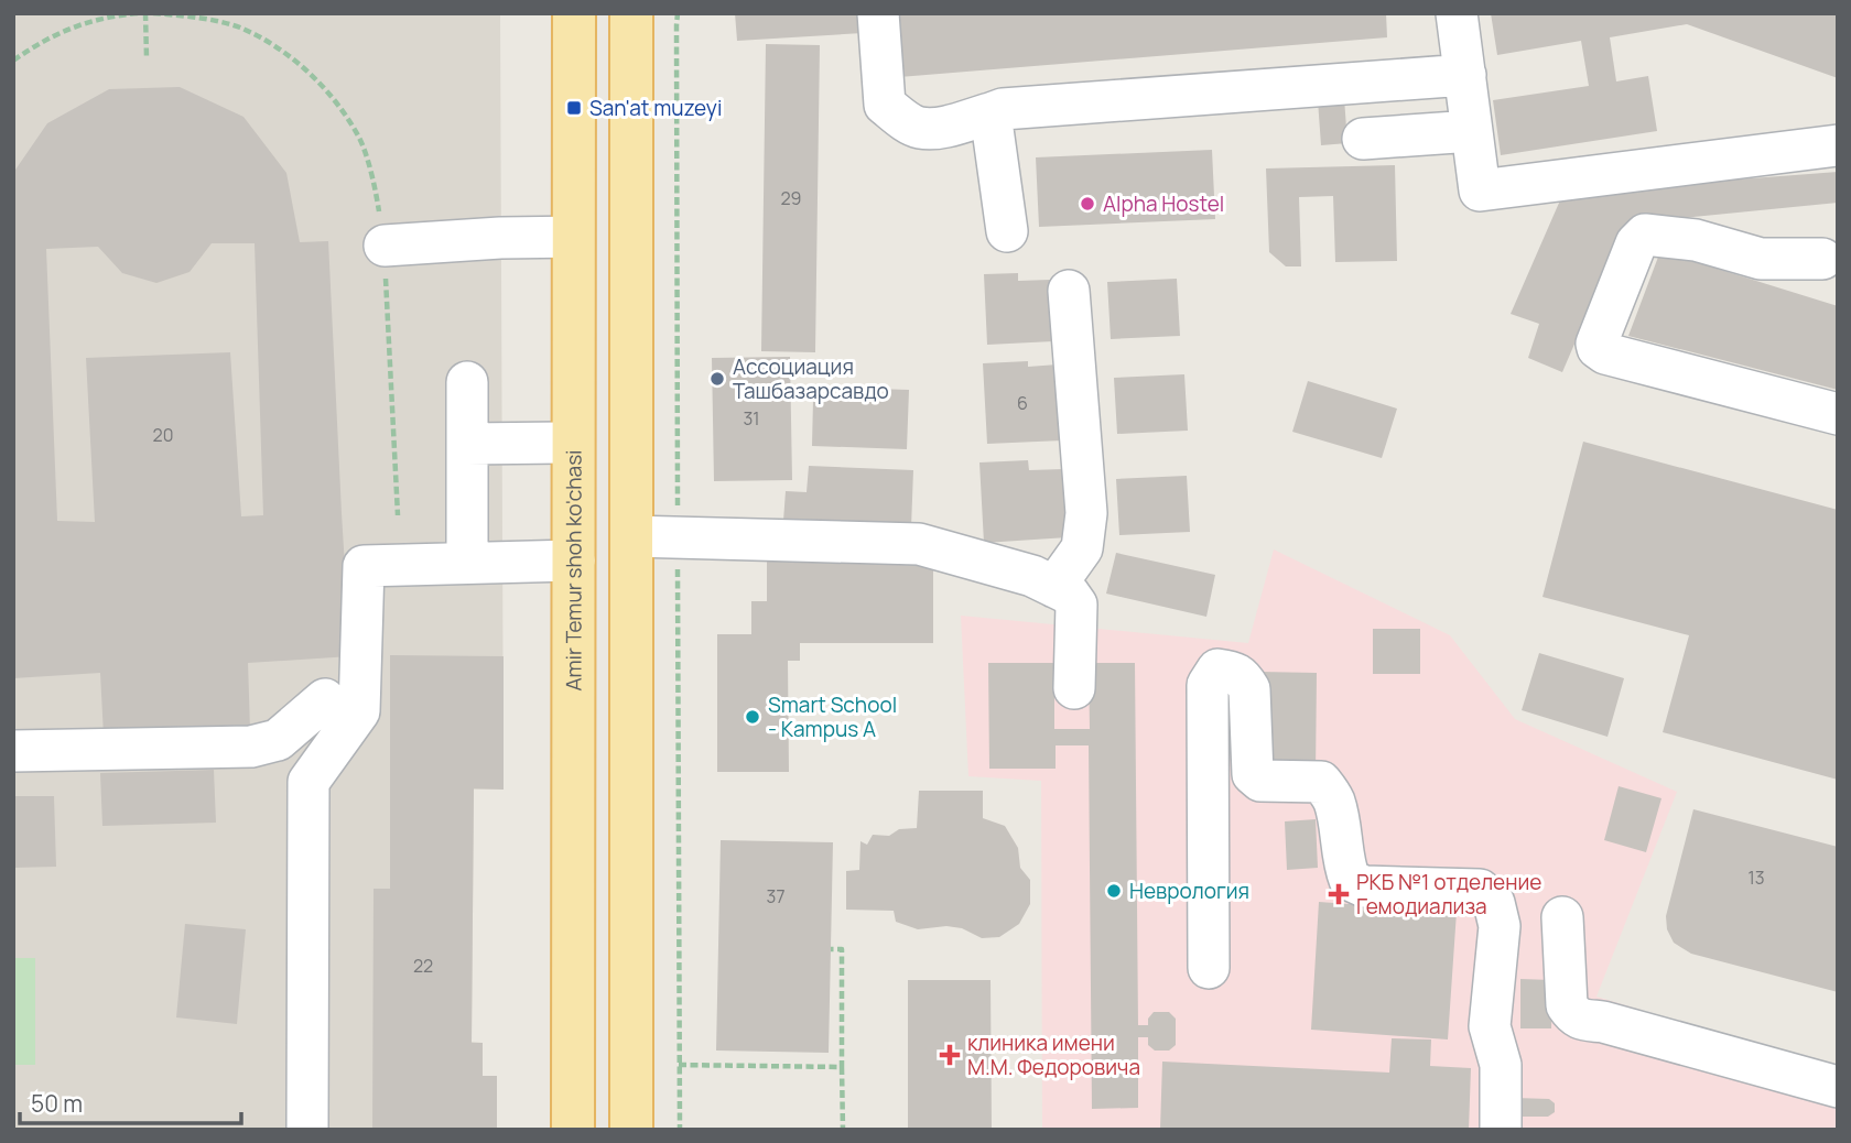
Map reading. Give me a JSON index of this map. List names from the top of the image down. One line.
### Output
{"streets":{"main road":["Amir Temur shoh ko'chasi"]},"places":{"transit":["San'at muzeyi"],"other":["Alpha Hostel","Ассоциация Ташбазарсавдо","Smart School - Kampus A","Неврология"],"health":["РКБ №1 отделение Гемодиализа","клиника имени М.М. Федоровича"]},"house_numbers":["29","6","31","20","13","37","22"],"scale_bar":"50 m"}
